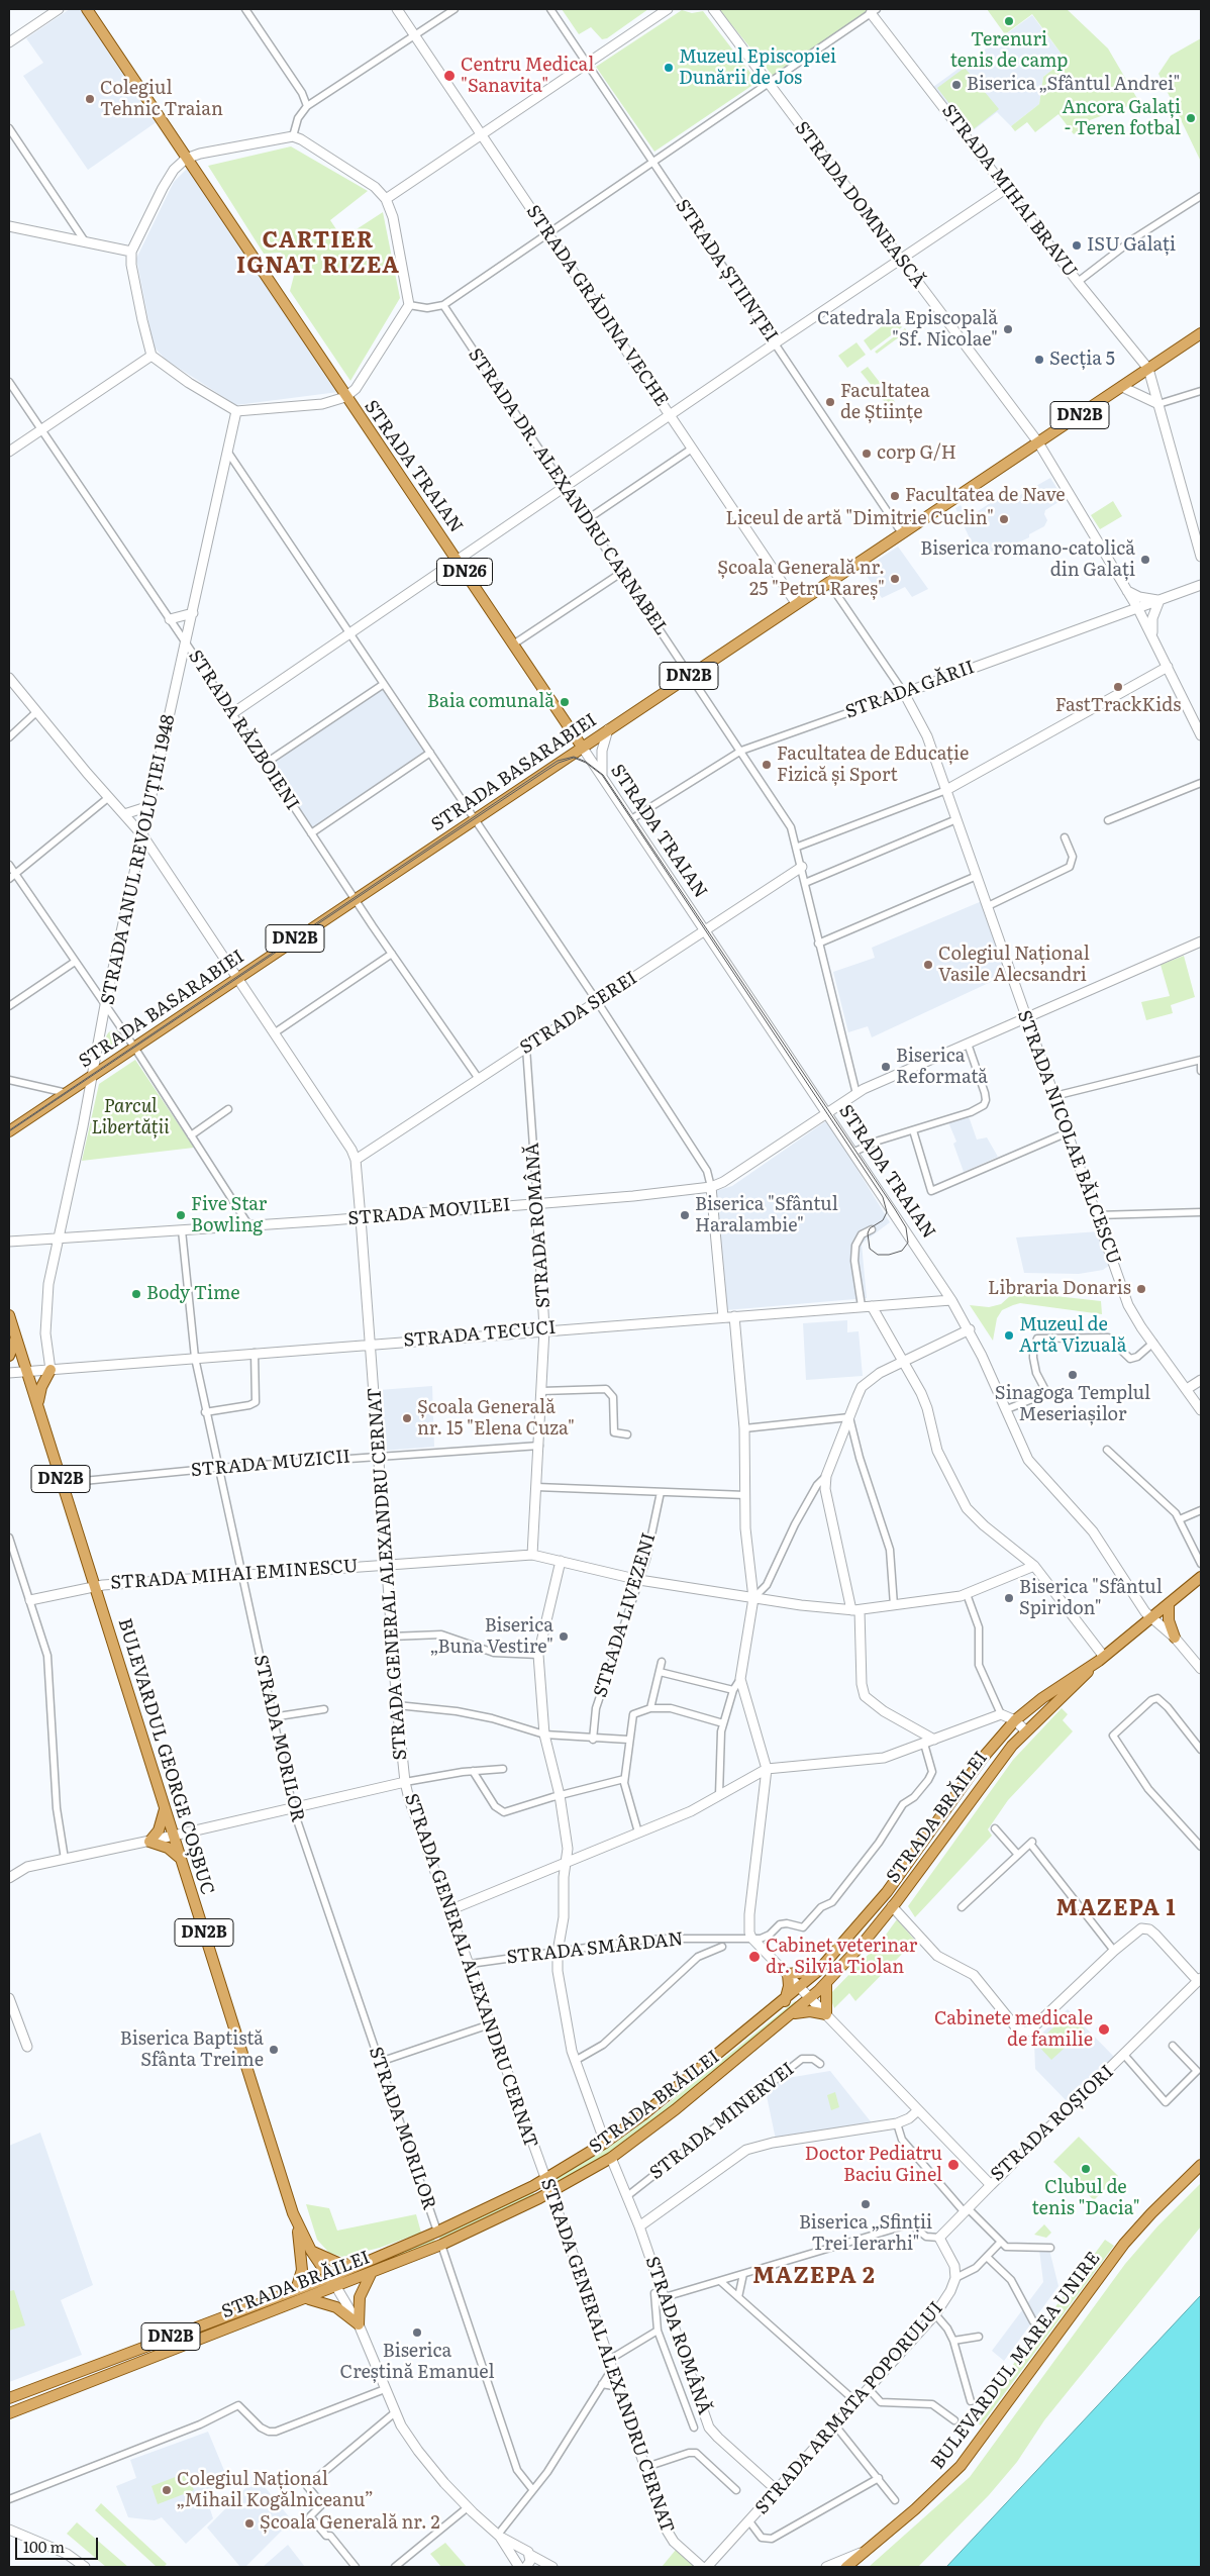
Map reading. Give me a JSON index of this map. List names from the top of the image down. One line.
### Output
{"streets":{"main road":["DN2B","STRADA TRAIAN","DN26","STRADA BASARABIEI","BULEVARDUL GEORGE COȘBUC","STRADA BRĂILEI","BULEVARDUL MAREA UNIRE"],"street":["STRADA MIHAI BRAVU","STRADA DOMNEASCĂ","STRADA ȘTIINȚEI","STRADA GRĂDINA VECHE","STRADA DR. ALEXANDRU CARNABEL","STRADA GĂRII","STRADA RĂZBOIENI","STRADA ANUL REVOLUȚIEI 1948","STRADA SEREI","STRADA NICOLAE BĂLCESCU","STRADA MOVILEI","STRADA ROMÂNĂ","STRADA TECUCI","STRADA MUZICII","STRADA GENERAL ALEXANDRU CERNAT","STRADA MIHAI EMINESCU","STRADA LIVEZENI","STRADA MORILOR","STRADA SMÂRDAN","STRADA MINERVEI","STRADA ROȘIORI","STRADA ARMATA POPORULUI"]},"crossings":[["STRADA MIHAI BRAVU","DN2B"],["STRADA DOMNEASCĂ","DN2B"],["STRADA DOMNEASCĂ","STRADA GĂRII"],["STRADA DOMNEASCĂ","STRADA BASARABIEI"],["STRADA ȘTIINȚEI","STRADA BASARABIEI"],["STRADA GRĂDINA VECHE","STRADA BASARABIEI"],["DN2B","STRADA BASARABIEI"],["DN2B","BULEVARDUL GEORGE COȘBUC"],["DN2B","STRADA BRĂILEI"],["STRADA TRAIAN","STRADA GĂRII"],["STRADA TRAIAN","STRADA BASARABIEI"],["STRADA TRAIAN","STRADA SEREI"],["STRADA TRAIAN","STRADA MOVILEI"],["STRADA TRAIAN","STRADA TECUCI"],["STRADA TRAIAN","STRADA BRĂILEI"],["STRADA DR. ALEXANDRU CARNABEL","STRADA GĂRII"],["STRADA DR. ALEXANDRU CARNABEL","STRADA BASARABIEI"],["STRADA DR. ALEXANDRU CARNABEL","STRADA SEREI"],["STRADA DR. ALEXANDRU CARNABEL","STRADA MOVILEI"],["STRADA GĂRII","STRADA NICOLAE BĂLCESCU"],["STRADA RĂZBOIENI","STRADA BASARABIEI"],["STRADA RĂZBOIENI","STRADA ANUL REVOLUȚIEI 1948"],["STRADA RĂZBOIENI","STRADA SEREI"],["STRADA BASARABIEI","STRADA ANUL REVOLUȚIEI 1948"],["STRADA BASARABIEI","STRADA NICOLAE BĂLCESCU"],["STRADA ANUL REVOLUȚIEI 1948","STRADA MOVILEI"],["STRADA ANUL REVOLUȚIEI 1948","STRADA TECUCI"],["STRADA SEREI","STRADA ROMÂNĂ"],["STRADA SEREI","STRADA GENERAL ALEXANDRU CERNAT"],["STRADA NICOLAE BĂLCESCU","STRADA MOVILEI"],["STRADA MOVILEI","STRADA ROMÂNĂ"],["STRADA MOVILEI","STRADA GENERAL ALEXANDRU CERNAT"],["STRADA MOVILEI","STRADA MORILOR"],["STRADA ROMÂNĂ","STRADA TECUCI"],["STRADA ROMÂNĂ","STRADA MUZICII"],["STRADA ROMÂNĂ","STRADA MIHAI EMINESCU"],["STRADA ROMÂNĂ","STRADA BRĂILEI"],["STRADA ROMÂNĂ","STRADA MINERVEI"],["STRADA ROMÂNĂ","STRADA ARMATA POPORULUI"],["STRADA TECUCI","STRADA GENERAL ALEXANDRU CERNAT"],["STRADA TECUCI","STRADA MORILOR"],["STRADA TECUCI","BULEVARDUL GEORGE COȘBUC"],["STRADA MUZICII","STRADA GENERAL ALEXANDRU CERNAT"],["STRADA MUZICII","STRADA MORILOR"],["STRADA MUZICII","BULEVARDUL GEORGE COȘBUC"],["STRADA GENERAL ALEXANDRU CERNAT","STRADA MIHAI EMINESCU"],["STRADA GENERAL ALEXANDRU CERNAT","STRADA BRĂILEI"],["STRADA GENERAL ALEXANDRU CERNAT","STRADA SMÂRDAN"],["STRADA MIHAI EMINESCU","STRADA LIVEZENI"],["STRADA MIHAI EMINESCU","STRADA MORILOR"],["STRADA MIHAI EMINESCU","BULEVARDUL GEORGE COȘBUC"],["STRADA MORILOR","STRADA BRĂILEI"],["BULEVARDUL GEORGE COȘBUC","STRADA BRĂILEI"],["STRADA BRĂILEI","STRADA ROȘIORI"]],"districts":["CARTIER IGNAT RIZEA","MAZEPA 1","MAZEPA 2"],"parks":["Parcul Libertății"],"places":["Terenuri tenis de camp","Muzeul Episcopiei Dunării de Jos","Centru Medical \"Sanavita\"","Biserica „Sfântul Andrei\"","Colegiul Tehnic Traian","Ancora Galați - Teren fotbal","ISU Galați","Catedrala Episcopală \"Sf. Nicolae\"","Secția 5","Facultatea de Științe","corp G/H","Facultatea de Nave","Liceul de artă \"Dimitrie Cuclin\"","Biserica romano-catolică din Galați","Școala Generală nr. 25 \"Petru Rareș\"","FastTrackKids","Baia comunală","Facultatea de Educație Fizică și Sport","Colegiul Național Vasile Alecsandri","Biserica Reformată","Five Star Bowling","Biserica \"Sfântul Haralambie\"","Libraria Donaris","Body Time","Muzeul de Artă Vizuală","Sinagoga Templul Meseriașilor","Școala Generală nr. 15 \"Elena Cuza\"","Biserica \"Sfântul Spiridon\"","Biserica „Buna Vestire\"","Cabinet veterinar dr. Silvia Tiolan","Cabinete medicale de familie","Biserica Baptistă Sfânta Treime","Doctor Pediatru Baciu Ginel","Clubul de tenis \"Dacia\"","Biserica „Sfinții Trei Ierarhi\"","Biserica Creștină Emanuel","Colegiul Național „Mihail Kogălniceanu”","Școala Generală nr. 2"],"scale_bar":"100 m"}
